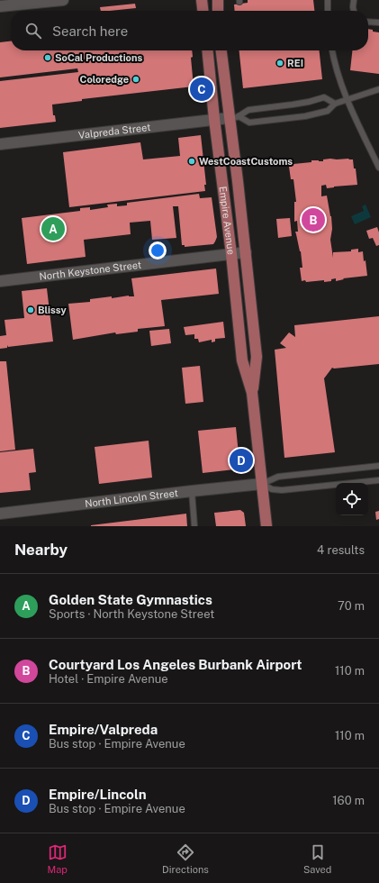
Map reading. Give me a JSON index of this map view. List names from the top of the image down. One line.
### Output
{"streets":{"main road":["Empire Avenue"],"street":["Valpreda Street","North Keystone Street","North Lincoln Street"]},"crossings":[["Valpreda Street","Empire Avenue"],["Empire Avenue","North Keystone Street"],["Empire Avenue","North Lincoln Street"]],"places":["SoCal Productions","REI","Coloredge","WestCoastCustoms","Blissy"],"page":{"search":"Search here","pins":["C","B","A","D"],"heading":["Nearby","4 results"],"list":[{"mark":"A","name":"Golden State Gymnastics","note":"Sports · North Keystone Street","value":"70 m"},{"mark":"B","name":"Courtyard Los Angeles Burbank Airport","note":"Hotel · Empire Avenue","value":"110 m"},{"mark":"C","name":"Empire/Valpreda","note":"Bus stop · Empire Avenue","value":"110 m"},{"mark":"D","name":"Empire/Lincoln","note":"Bus stop · Empire Avenue","value":"160 m"}],"nav":["Map","Directions","Saved"]}}
